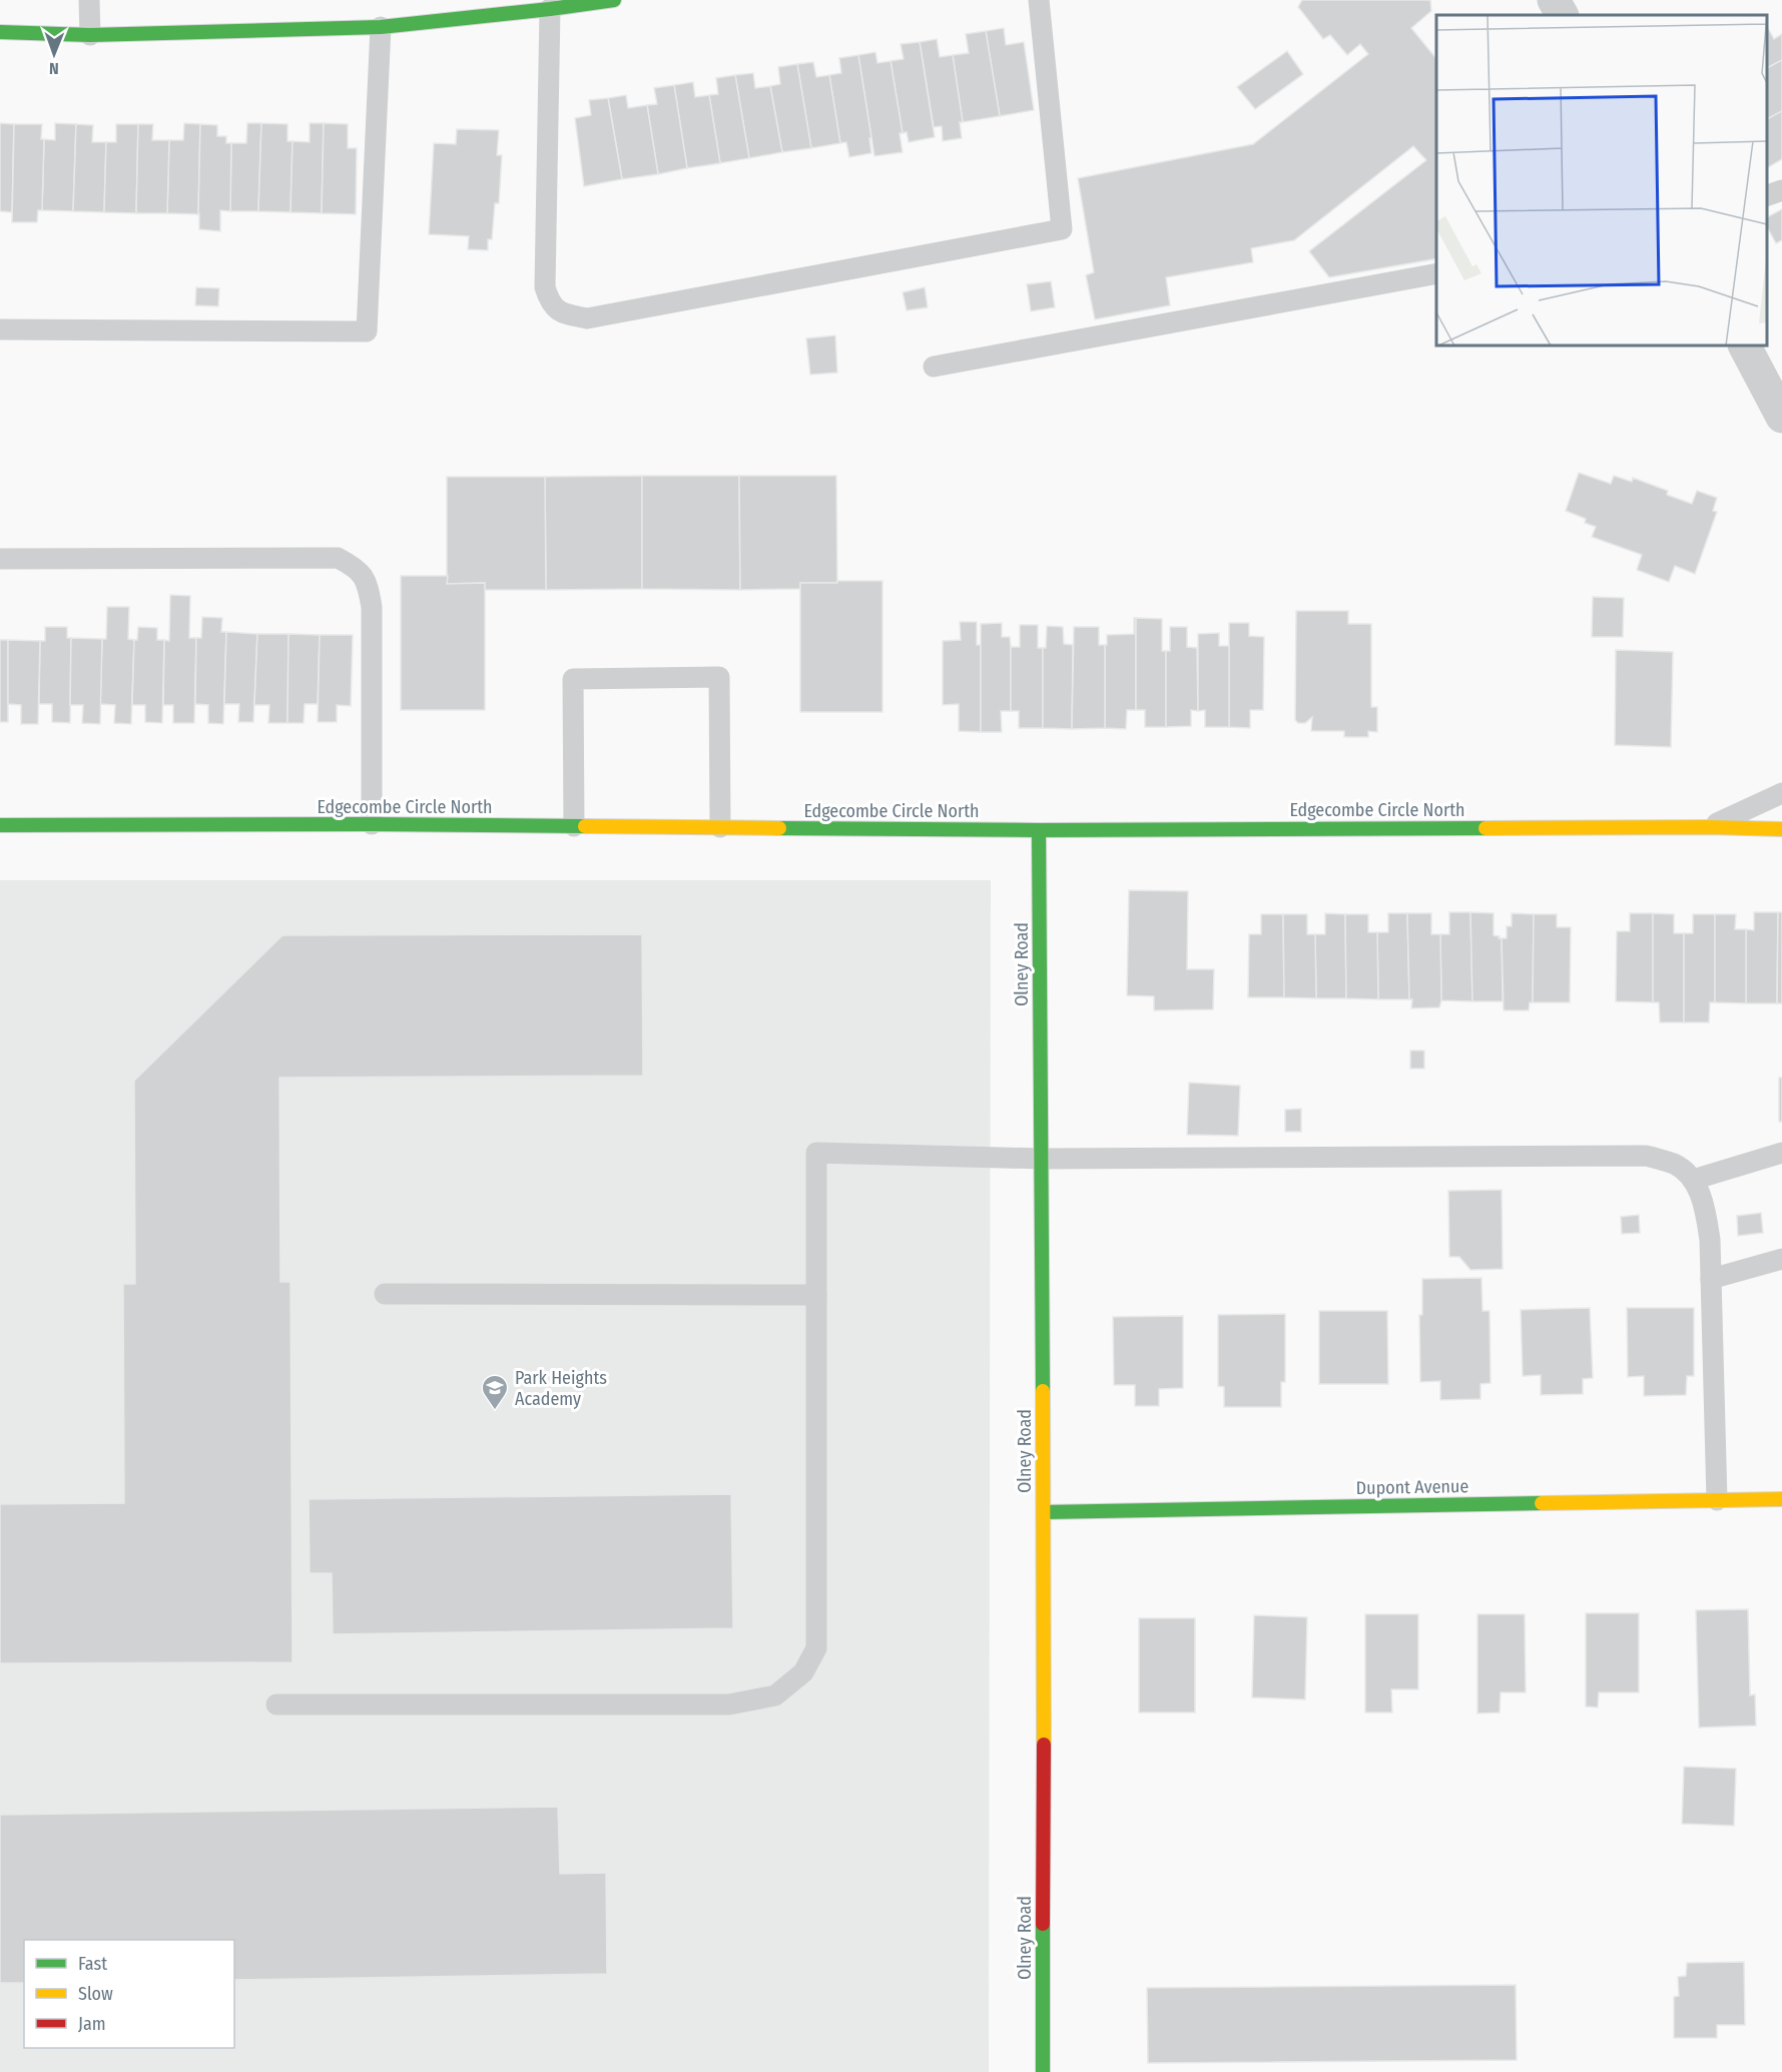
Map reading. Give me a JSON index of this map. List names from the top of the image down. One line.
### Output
{"streets":{"street":["Edgecombe Circle North","Olney Road","Dupont Avenue"]},"crossings":[["Edgecombe Circle North","Olney Road"],["Olney Road","Dupont Avenue"]],"places":{"school or university":["Park Heights Academy"]},"legend":["Fast","Slow","Jam"],"north":"bottom"}
